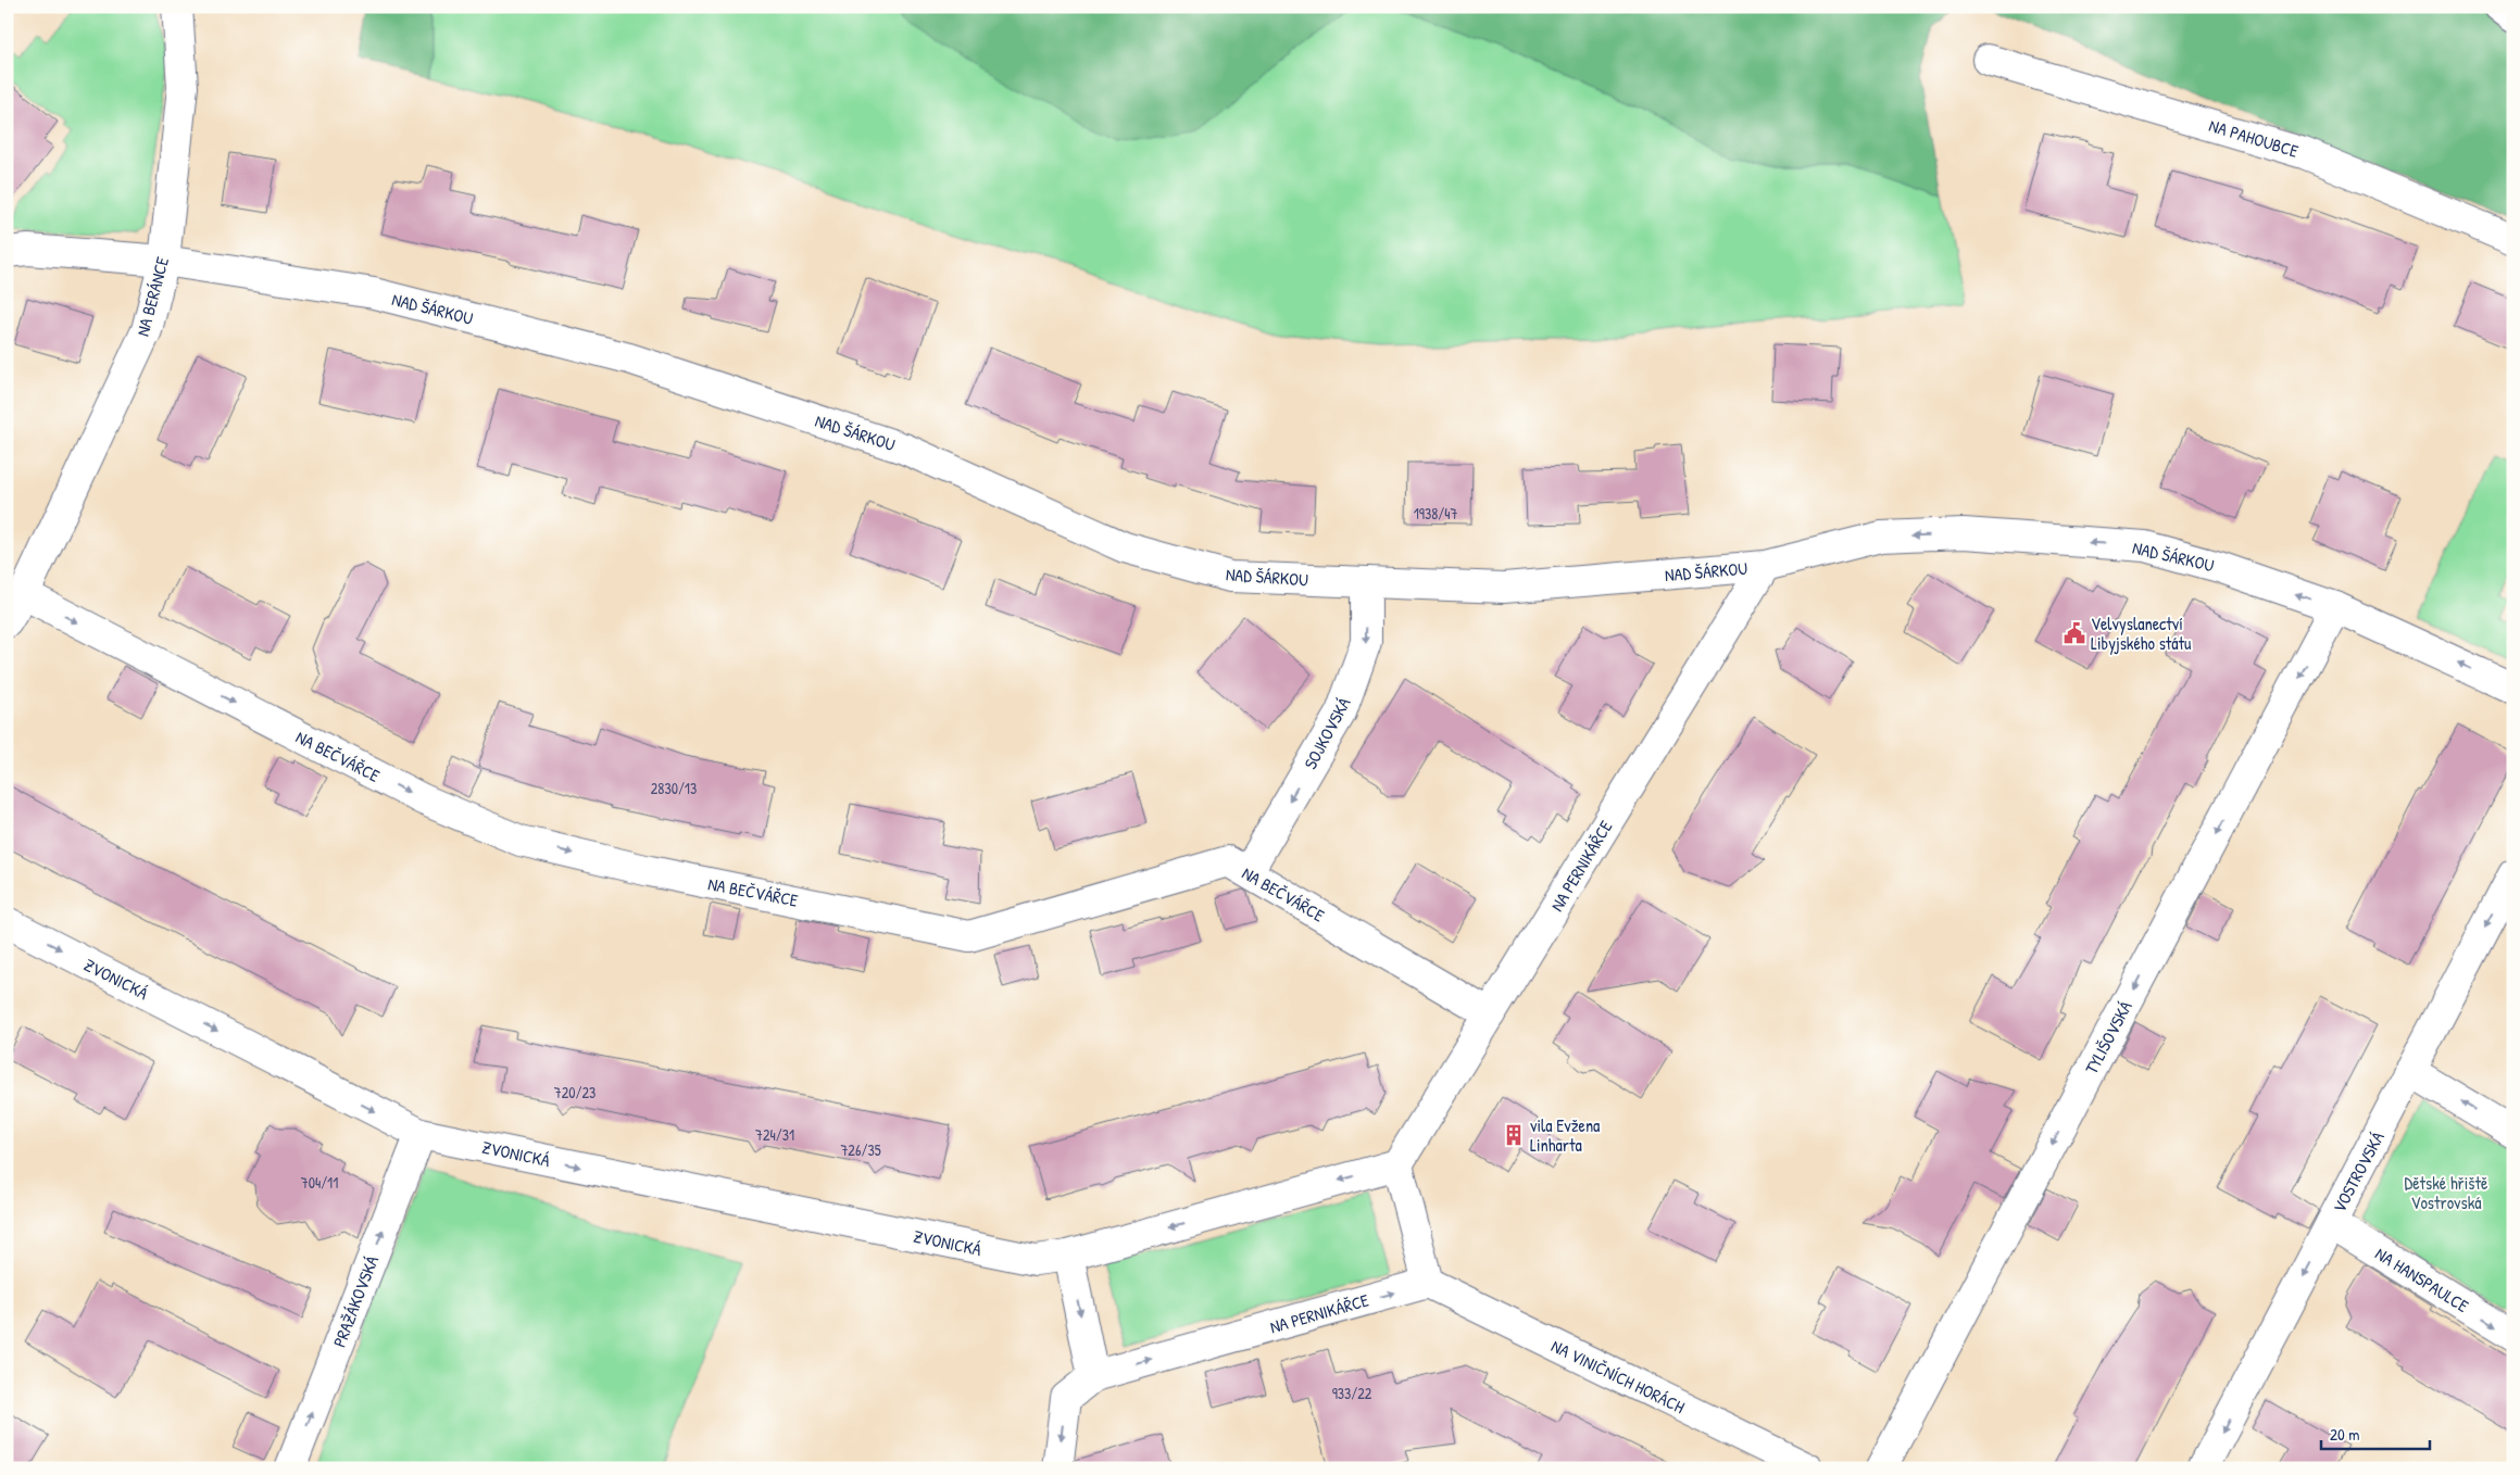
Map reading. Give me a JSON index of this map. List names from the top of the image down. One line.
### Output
{"streets":{"street":["NA PAHOUBCE","NA BERÁNCE","NAD ŠÁRKOU","SOJKOVSKÁ","NA BEČVÁŘCE","NA PERNIKÁŘCE","ZVONICKÁ","TYLIŠOVSKÁ","VOSTROVSKÁ","NA HANSPAULCE","PRAŽÁKOVSKÁ","NA VINIČNÍCH HORÁCH"]},"crossings":[["NA BERÁNCE","NAD ŠÁRKOU"],["NA BERÁNCE","NA BEČVÁŘCE"],["NAD ŠÁRKOU","SOJKOVSKÁ"],["NAD ŠÁRKOU","NA PERNIKÁŘCE"],["NAD ŠÁRKOU","TYLIŠOVSKÁ"],["SOJKOVSKÁ","NA BEČVÁŘCE"],["NA BEČVÁŘCE","NA PERNIKÁŘCE"],["NA PERNIKÁŘCE","NA VINIČNÍCH HORÁCH"],["ZVONICKÁ","PRAŽÁKOVSKÁ"],["VOSTROVSKÁ","NA HANSPAULCE"]],"one_way":["SOJKOVSKÁ","NA BEČVÁŘCE","ZVONICKÁ","TYLIŠOVSKÁ","VOSTROVSKÁ","PRAŽÁKOVSKÁ"],"parks":["Dětské hřiště Vostrovská"],"places":{"public building":["Velvyslanectví Libyjského státu"],"building":["vila Evžena Linharta"]},"house_numbers":["1938/47","2830/13","720/23","724/31","726/35","704/11","933/22"],"scale_bar":"20 m"}
